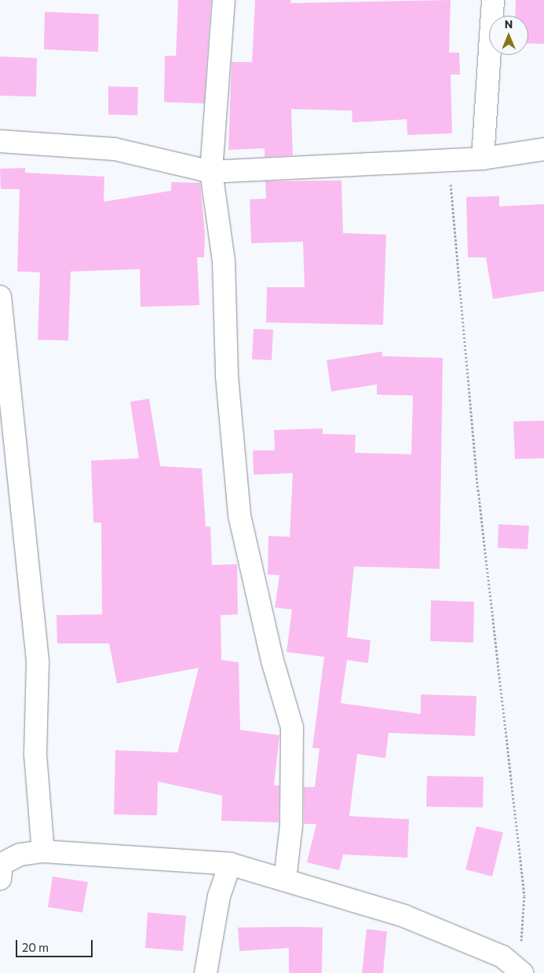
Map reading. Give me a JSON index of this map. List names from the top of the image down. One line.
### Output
{"scale_bar":"20 m","north":"top"}
